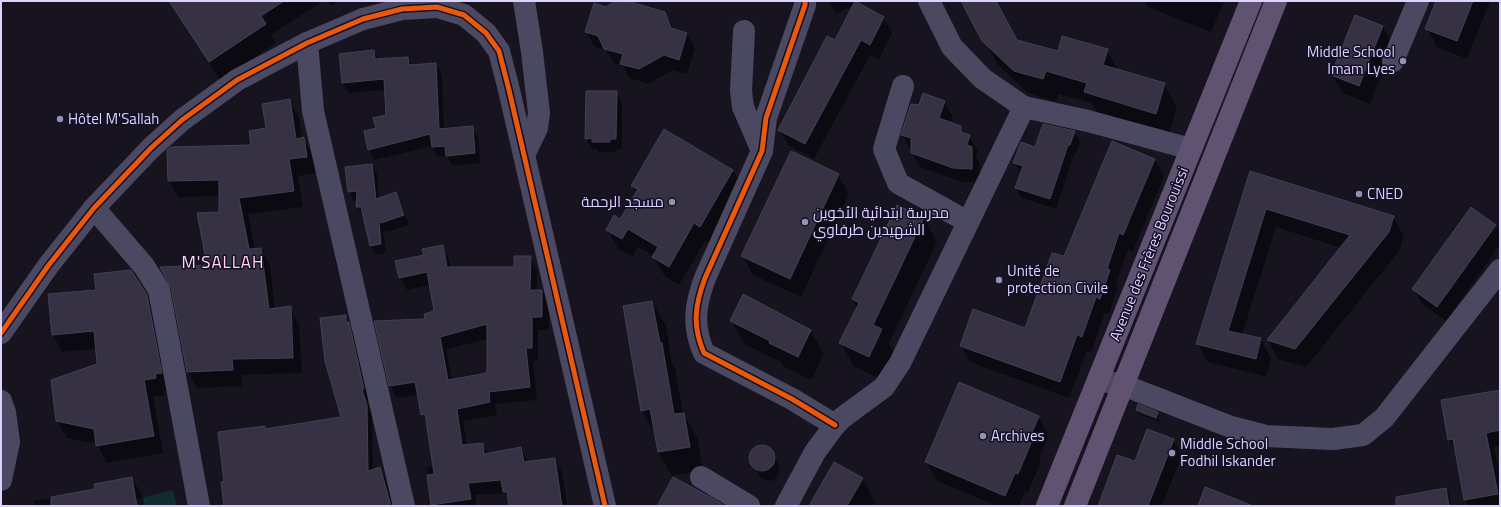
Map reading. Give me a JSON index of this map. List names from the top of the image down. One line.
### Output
{"streets":{"main road":["Avenue des Frères Bourouissi"]},"districts":["M'SALLAH"],"places":["Middle School Imam Lyes","Hôtel M'Sallah","CNED","مسجد الرحمة","مدرسة ابتدائية الأخوين الشهيدين طرفاوي","Unité de protection Civile","Archives","Middle School Fodhil Iskander"]}
